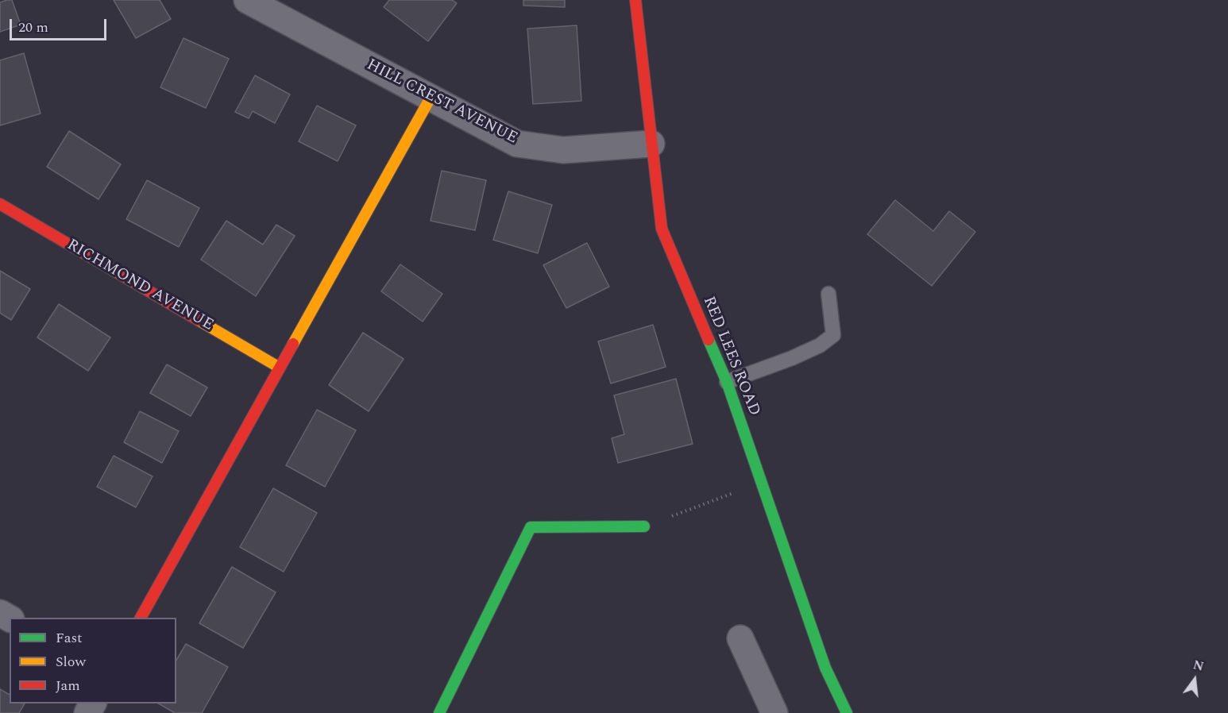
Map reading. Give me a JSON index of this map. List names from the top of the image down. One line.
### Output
{"streets":{"street":["HILL CREST AVENUE","RICHMOND AVENUE","RED LEES ROAD"]},"crossings":[["HILL CREST AVENUE","RED LEES ROAD"]],"legend":["Fast","Slow","Jam"],"scale_bar":"20 m","north":"top"}
